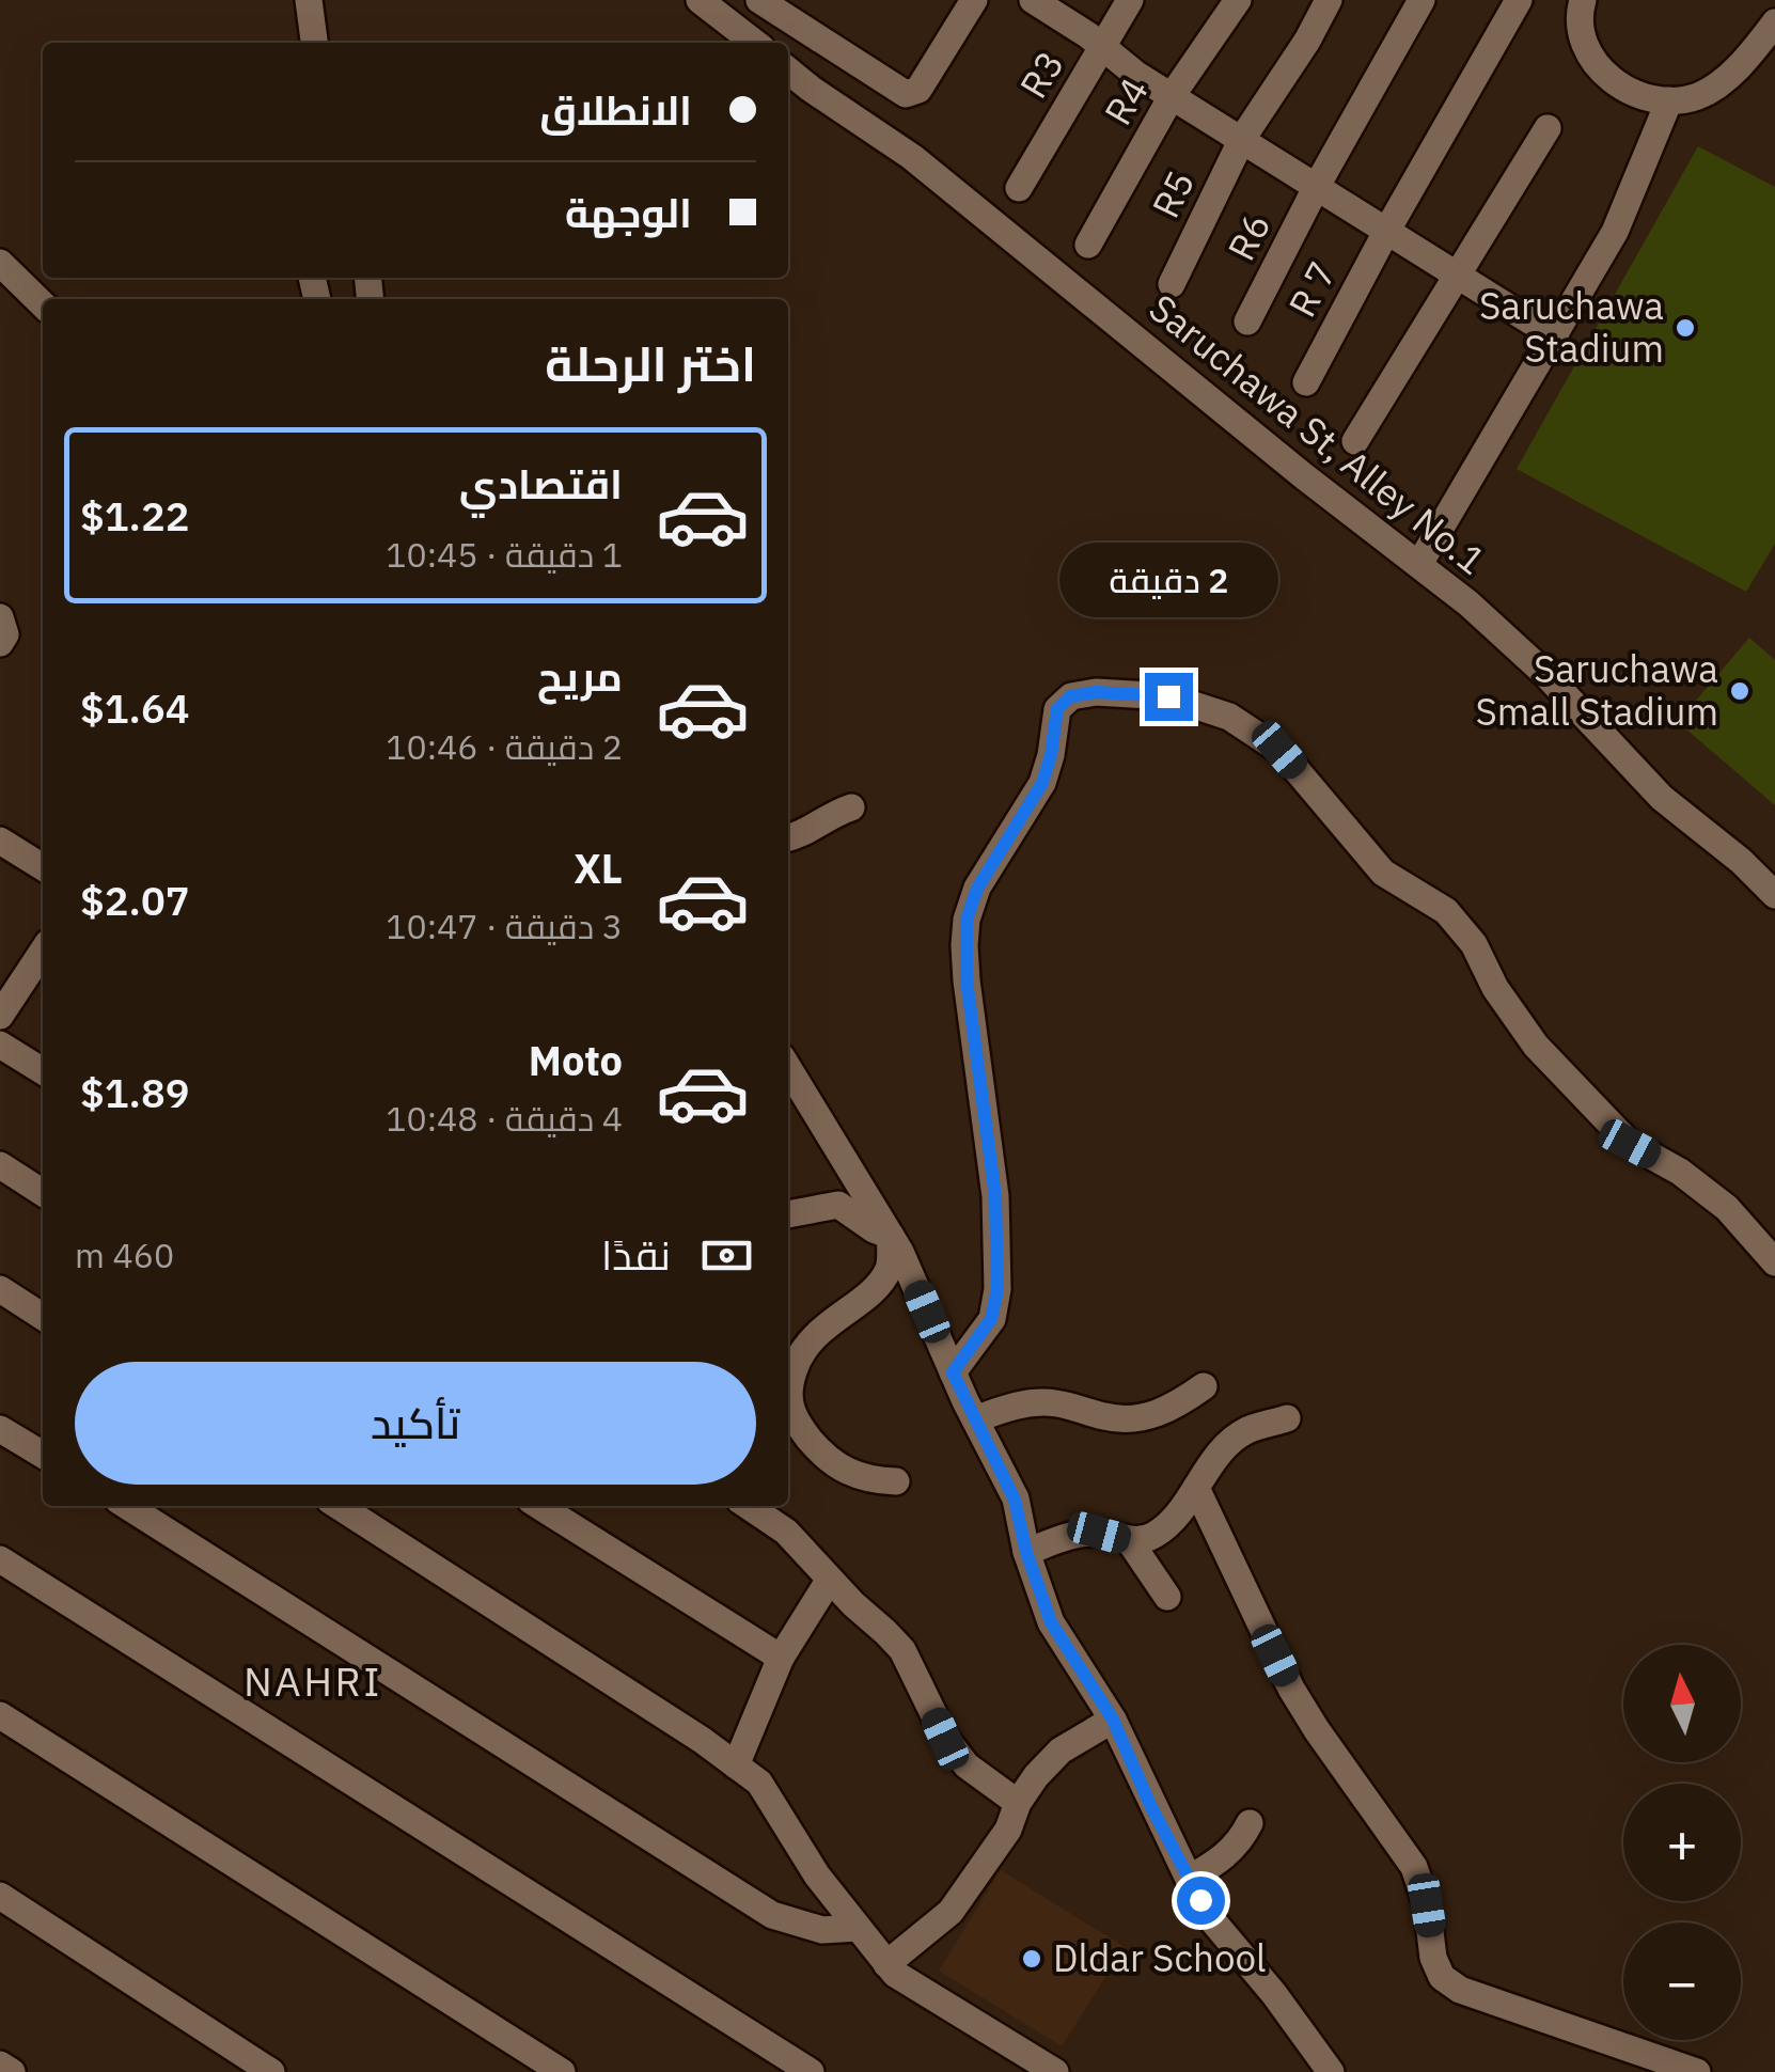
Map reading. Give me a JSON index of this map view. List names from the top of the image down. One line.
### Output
{"streets":{"street":["R3","R4","R5","R6","R 7","Saruchawa St, Alley No.1"]},"districts":["NAHRI"],"places":["Saruchawa Stadium","Saruchawa Small Stadium","Dldar School"],"north":"top","page":{"banner":["الانطلاق","الوجهة"],"heading":"اختر الرحلة","list":[{"name":"اقتصادي","note":"1 دقيقة · 10:45","value":"$1.22"},{"name":"مريح","note":"2 دقيقة · 10:46","value":"$1.64"},{"name":"XL","note":"3 دقيقة · 10:47","value":"$2.07"},{"name":"Moto","note":"4 دقيقة · 10:48","value":"$1.89"}],"bubble":"2 دقيقة","pay":["نقدًا","460 m"],"buttons":"تأكيد","map_buttons":["+","−"]}}
